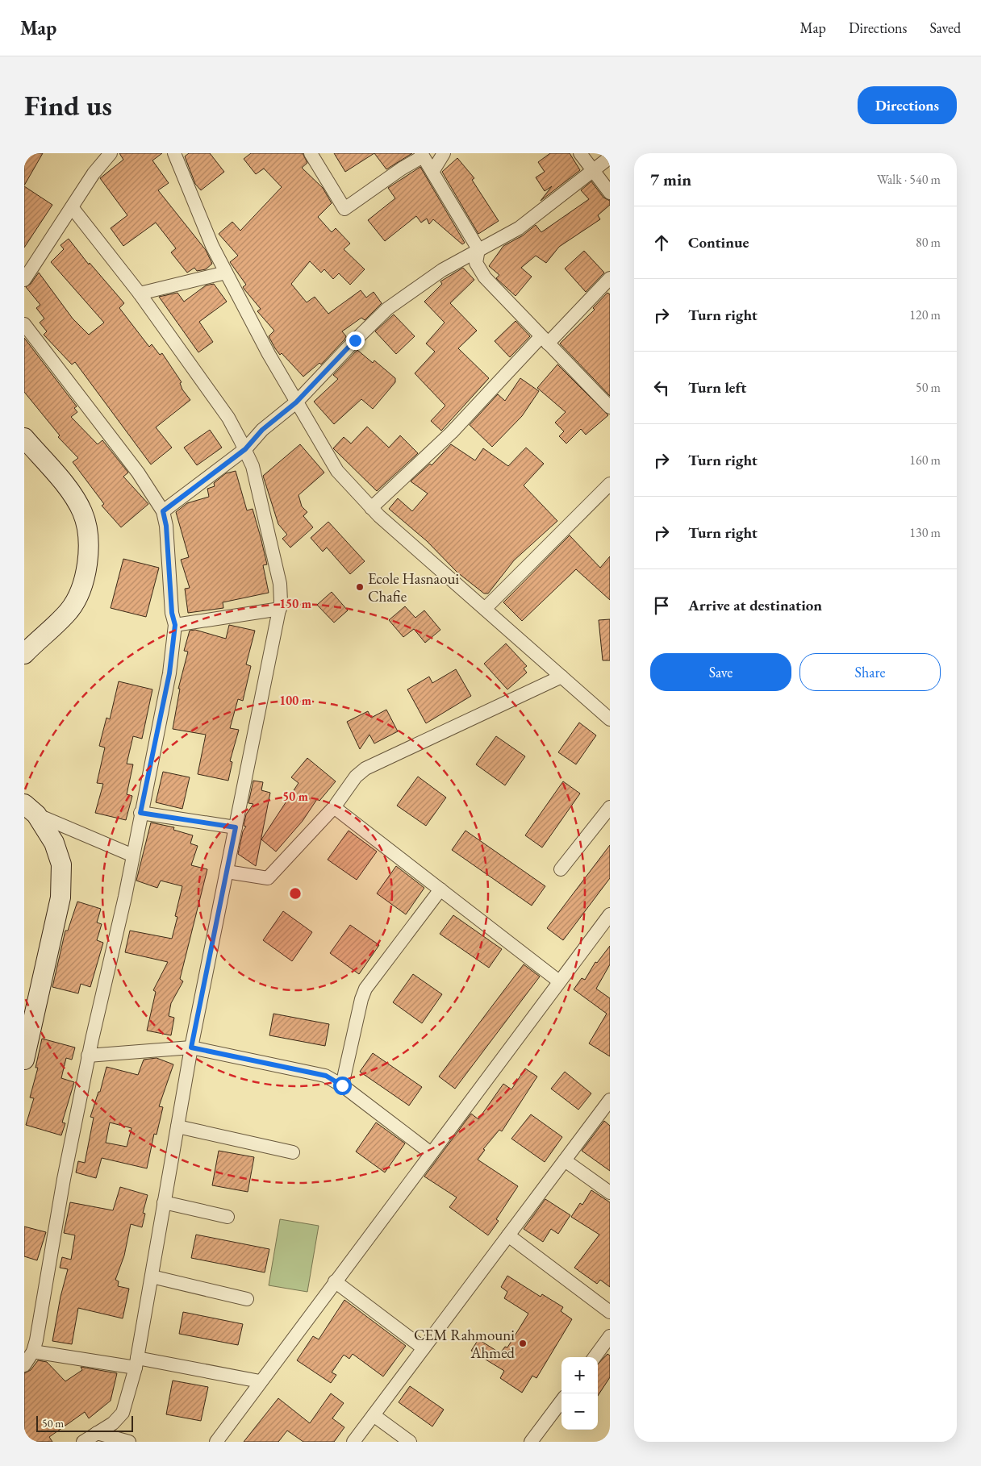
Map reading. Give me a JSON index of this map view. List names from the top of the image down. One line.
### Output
{"places":["Ecole Hasnaoui Chafie","CEM Rahmouni Ahmed"],"scale_bar":"50 m","page":{"header":"Map","nav":["Map","Directions","Saved"],"buttons":["Directions",["Save","Share"]],"title":"Find us","heading":["7 min","Walk · 540 m"],"list":[["Continue","80 m"],["Turn right","120 m"],["Turn left","50 m"],["Turn right","160 m"],["Turn right","130 m"],"Arrive at destination"],"map_buttons":["+","−"],"scale":"50 m"},"rings":["150 m","100 m","50 m"]}
